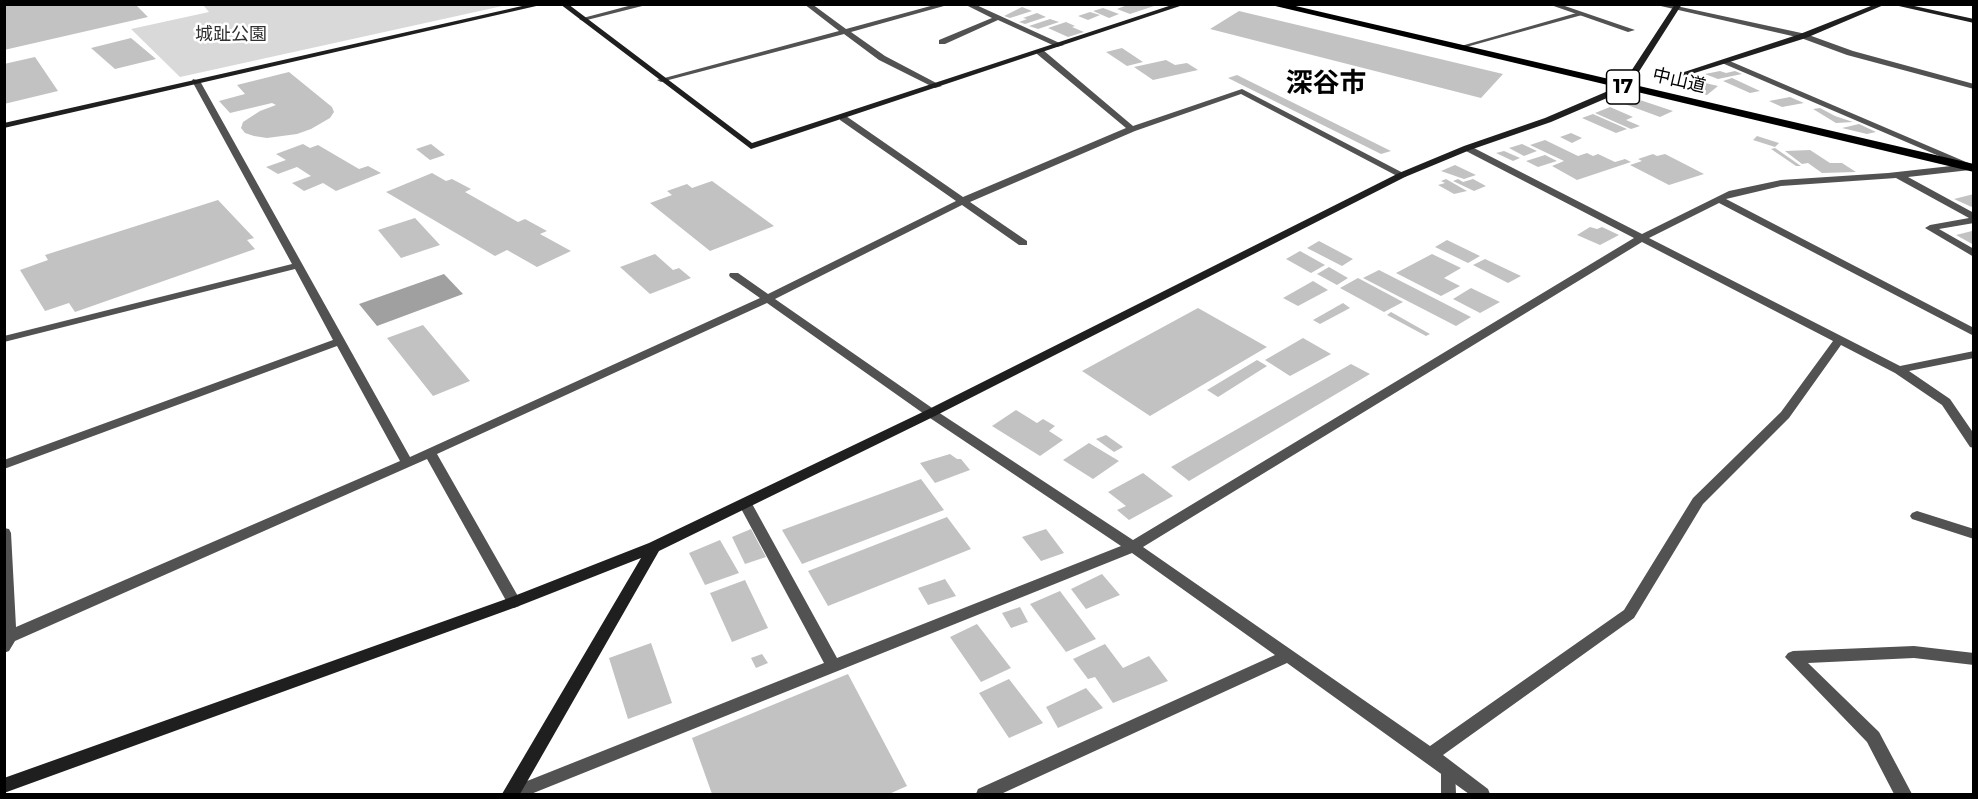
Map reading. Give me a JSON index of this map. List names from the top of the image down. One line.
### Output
{"streets":{"highway":["中山道","17"]},"districts":["深谷市"],"parks":["城趾公園"]}
